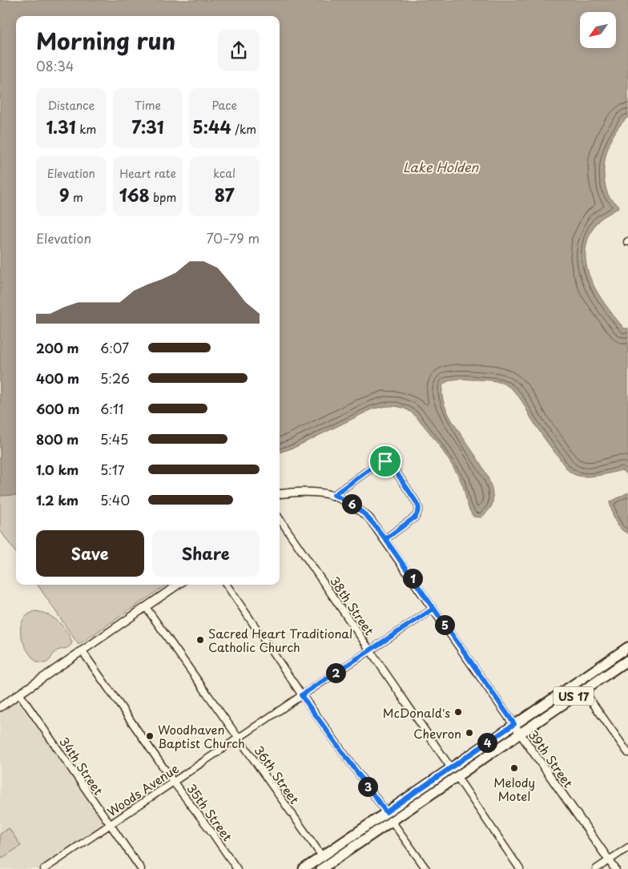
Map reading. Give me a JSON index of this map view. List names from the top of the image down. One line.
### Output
{"streets":{"main road":["US 17"],"street":["38th Street","39th Street","34th Street","36th Street","Woods Avenue","35th Street"]},"crossings":[["38th Street","US 17"],["38th Street","Woods Avenue"],["US 17","39th Street"],["US 17","36th Street"],["39th Street","Woods Avenue"],["34th Street","Woods Avenue"],["36th Street","Woods Avenue"],["Woods Avenue","35th Street"]],"water":["Lake Holden"],"places":["Sacred Heart Traditional Catholic Church","McDonald's","Chevron","Woodhaven Baptist Church","Melody Motel"],"north":"bottom left","page":{"heading":["Morning run","08:34"],"stats":[["Distance","1.31 km"],["Time","7:31"],["Pace","5:44 /km"],["Elevation","9 m"],["Heart rate","168 bpm"],["kcal","87"]],"chart":["Elevation","70–79 m"],"list":[{"name":"200 m","note":"6:07"},{"name":"400 m","note":"5:26"},{"name":"600 m","note":"6:11"},{"name":"800 m","note":"5:45"},{"name":"1.0 km","note":"5:17"},{"name":"1.2 km","note":"5:40"}],"pins":["6","1","5","2","4","3"],"buttons":["Save","Share"]}}
